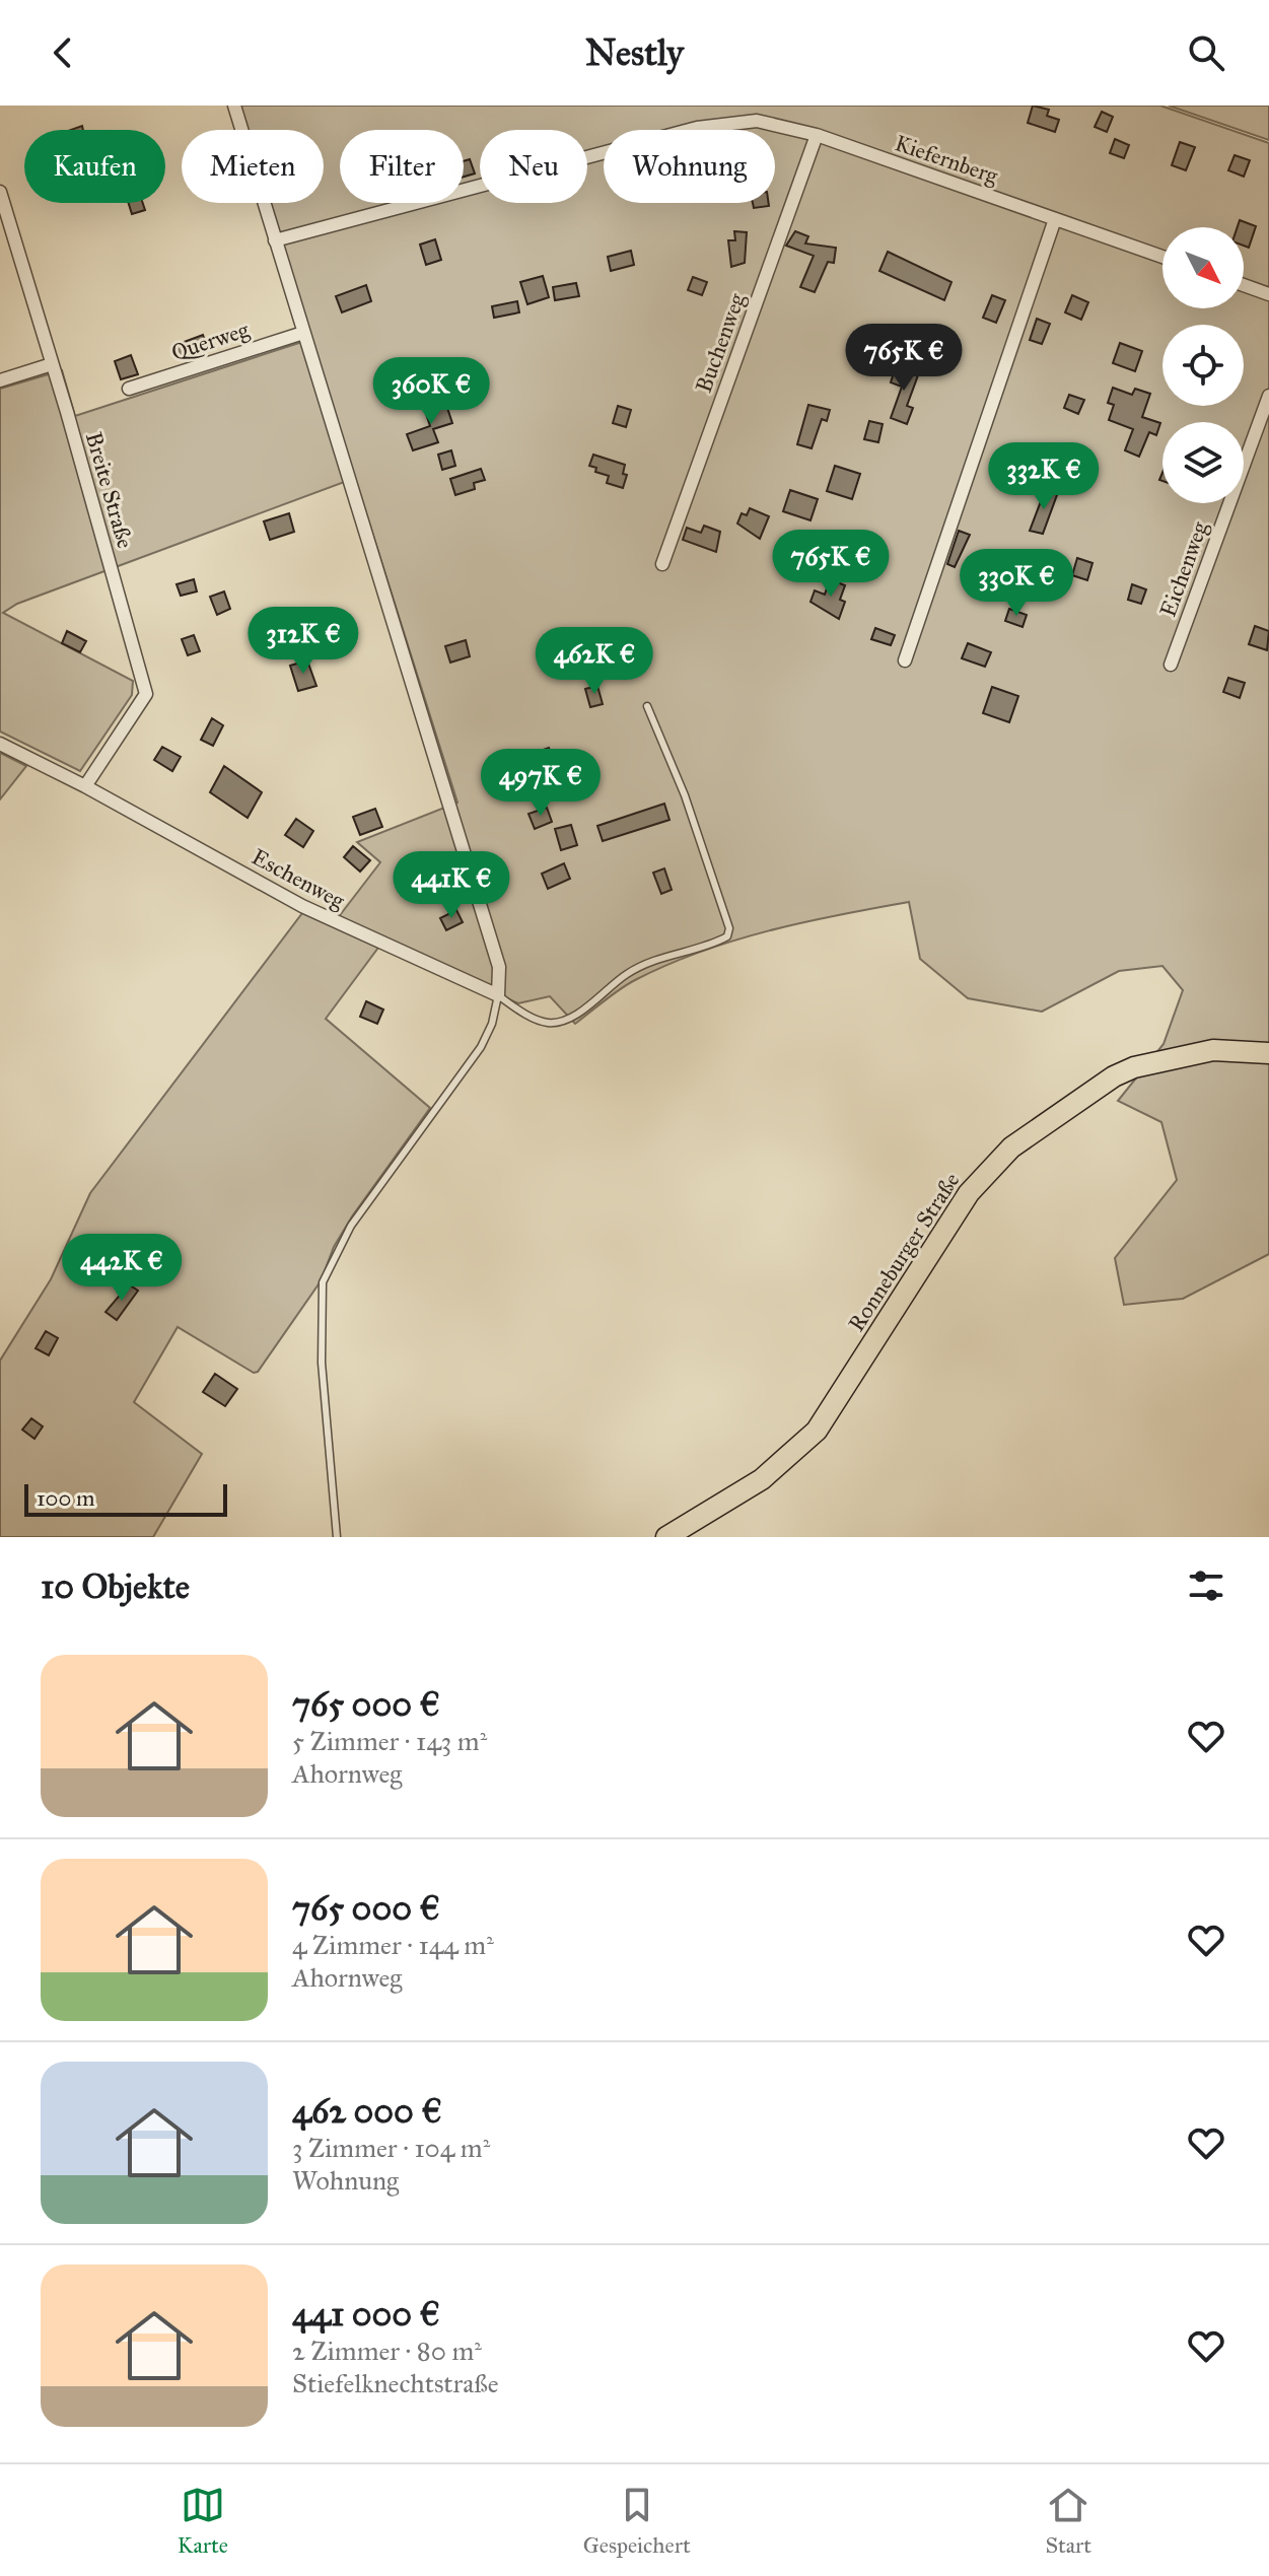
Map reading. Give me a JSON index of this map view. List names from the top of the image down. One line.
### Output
{"streets":{"main road":["Ronneburger Straße"],"street":["Kiefernberg","Querweg","Buchenweg","Breite Straße","Eichenweg","Eschenweg"]},"crossings":[["Kiefernberg","Buchenweg"],["Breite Straße","Eschenweg"]],"scale_bar":"100 m","north":"bottom right","page":{"header":"Nestly","chip":["Kaufen","Mieten","Filter","Neu","Wohnung"],"price":["765K €","360K €","332K €","765K €","330K €","312K €","462K €","497K €","441K €","442K €"],"scale":"100 m","heading":"10 Objekte","list":[{"name":"765 000 €","note":"5 Zimmer · 143 m² · Ahornweg"},{"name":"765 000 €","note":"4 Zimmer · 144 m² · Ahornweg"},{"name":"462 000 €","note":"3 Zimmer · 104 m² · Wohnung"},{"name":"441 000 €","note":"2 Zimmer · 80 m² · Stiefelknechtstraße"}],"tabs":["Karte","Gespeichert","Start"]}}
